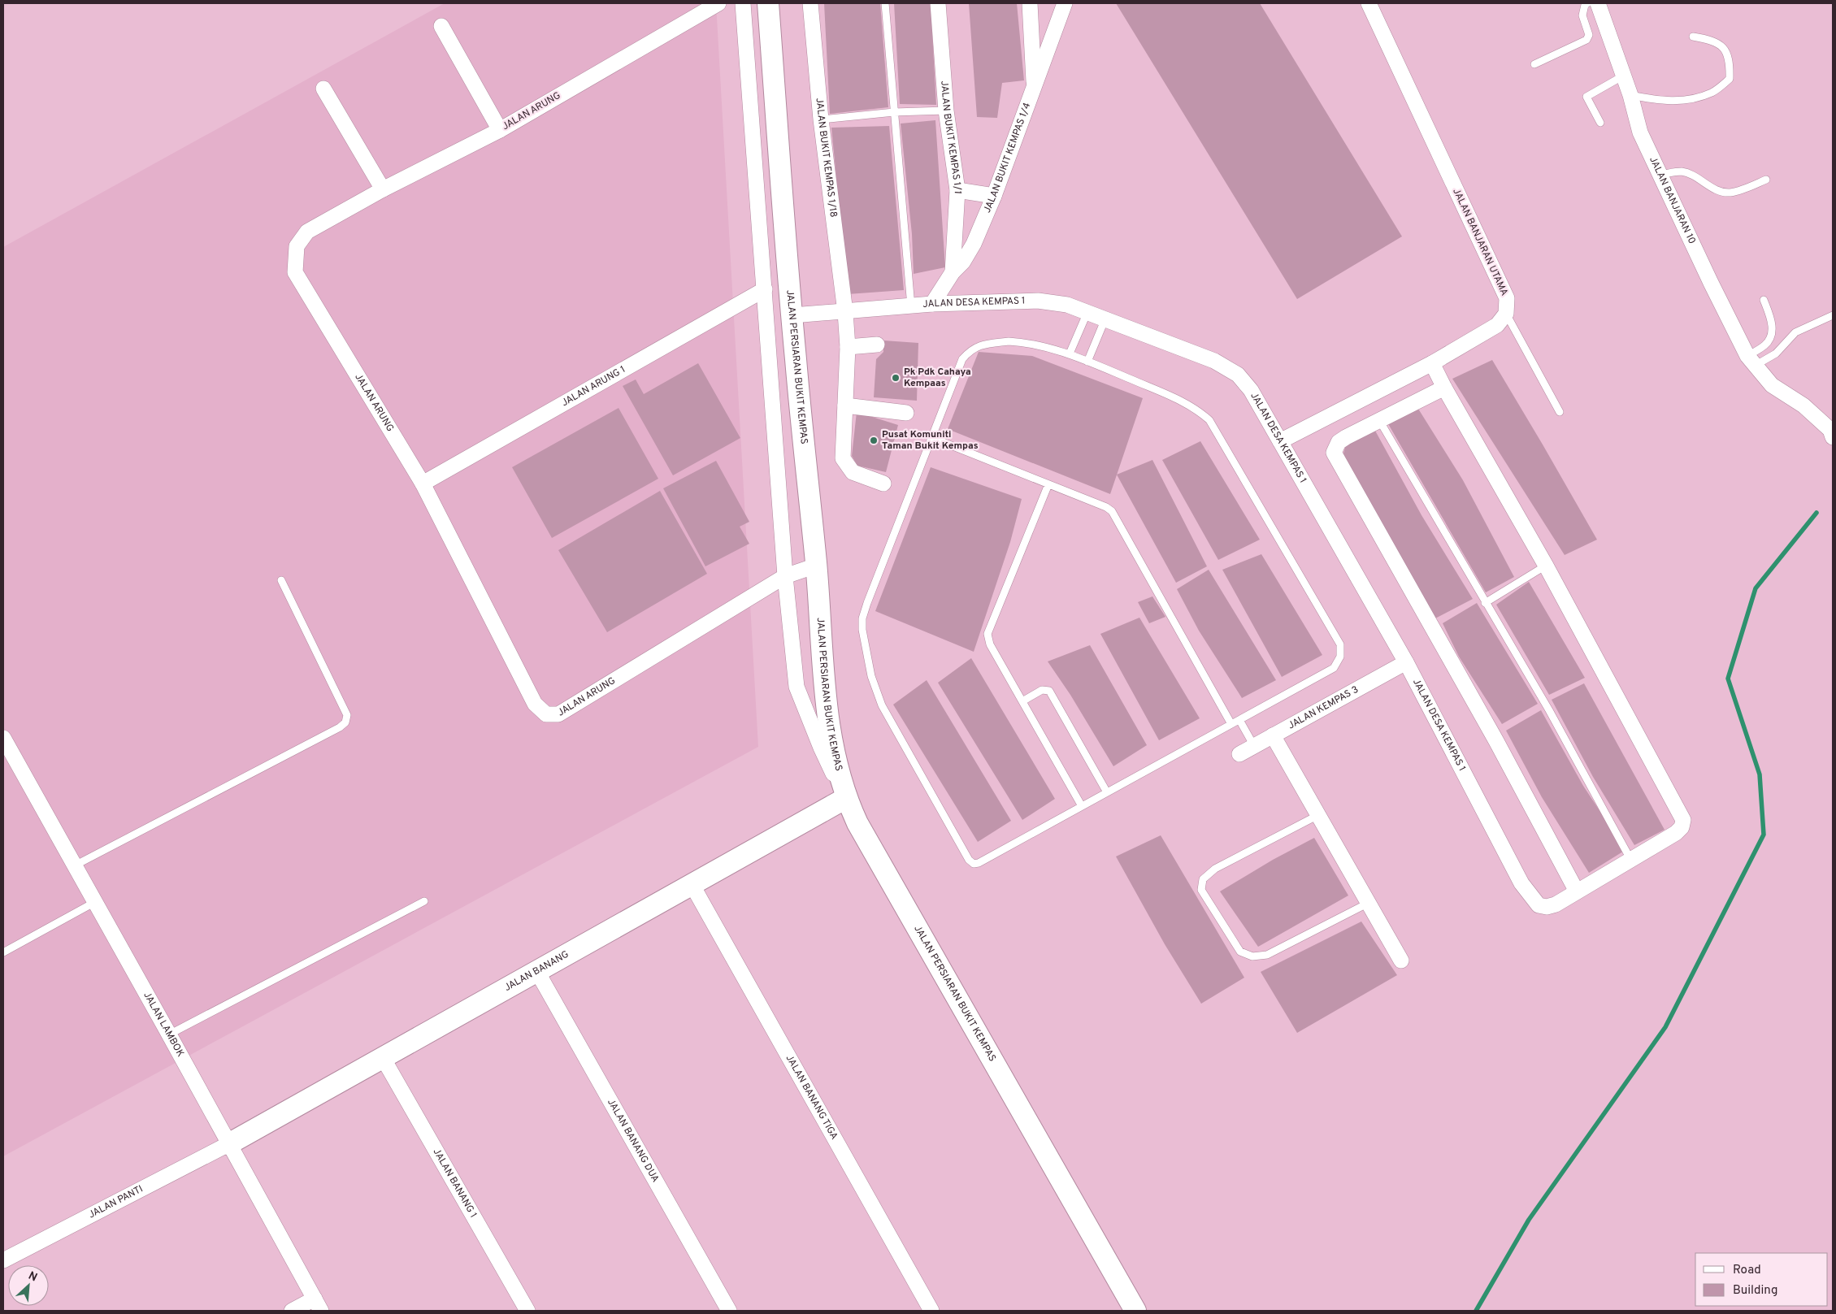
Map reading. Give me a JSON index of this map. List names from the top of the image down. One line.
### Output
{"streets":{"street":["JALAN ARUNG","JALAN BUKIT KEMPAS 1/1","JALAN BUKIT KEMPAS 1/18","JALAN BUKIT KEMPAS 1/4","JALAN BANJARAN 10","JALAN BANJARAN UTAMA","JALAN DESA KEMPAS 1","JALAN PERSIARAN BUKIT KEMPAS","JALAN ARUNG 1","JALAN KEMPAS 3","JALAN BANANG","JALAN LAMBOK","JALAN BANANG TIGA","JALAN BANANG DUA","JALAN BANANG 1","JALAN PANTI"]},"crossings":[["JALAN ARUNG","JALAN PERSIARAN BUKIT KEMPAS"],["JALAN ARUNG","JALAN ARUNG 1"],["JALAN BUKIT KEMPAS 1/1","JALAN BUKIT KEMPAS 1/4"],["JALAN BUKIT KEMPAS 1/18","JALAN DESA KEMPAS 1"],["JALAN BUKIT KEMPAS 1/4","JALAN DESA KEMPAS 1"],["JALAN DESA KEMPAS 1","JALAN PERSIARAN BUKIT KEMPAS"],["JALAN DESA KEMPAS 1","JALAN KEMPAS 3"],["JALAN PERSIARAN BUKIT KEMPAS","JALAN BANANG"],["JALAN BANANG","JALAN LAMBOK"],["JALAN BANANG","JALAN BANANG TIGA"],["JALAN BANANG","JALAN BANANG DUA"],["JALAN BANANG","JALAN BANANG 1"],["JALAN BANANG","JALAN PANTI"],["JALAN LAMBOK","JALAN PANTI"]],"places":["Pk Pdk Cahaya Kempaas","Pusat Komuniti Taman Bukit Kempas"],"legend":["Road","Building"],"north":"top right"}
